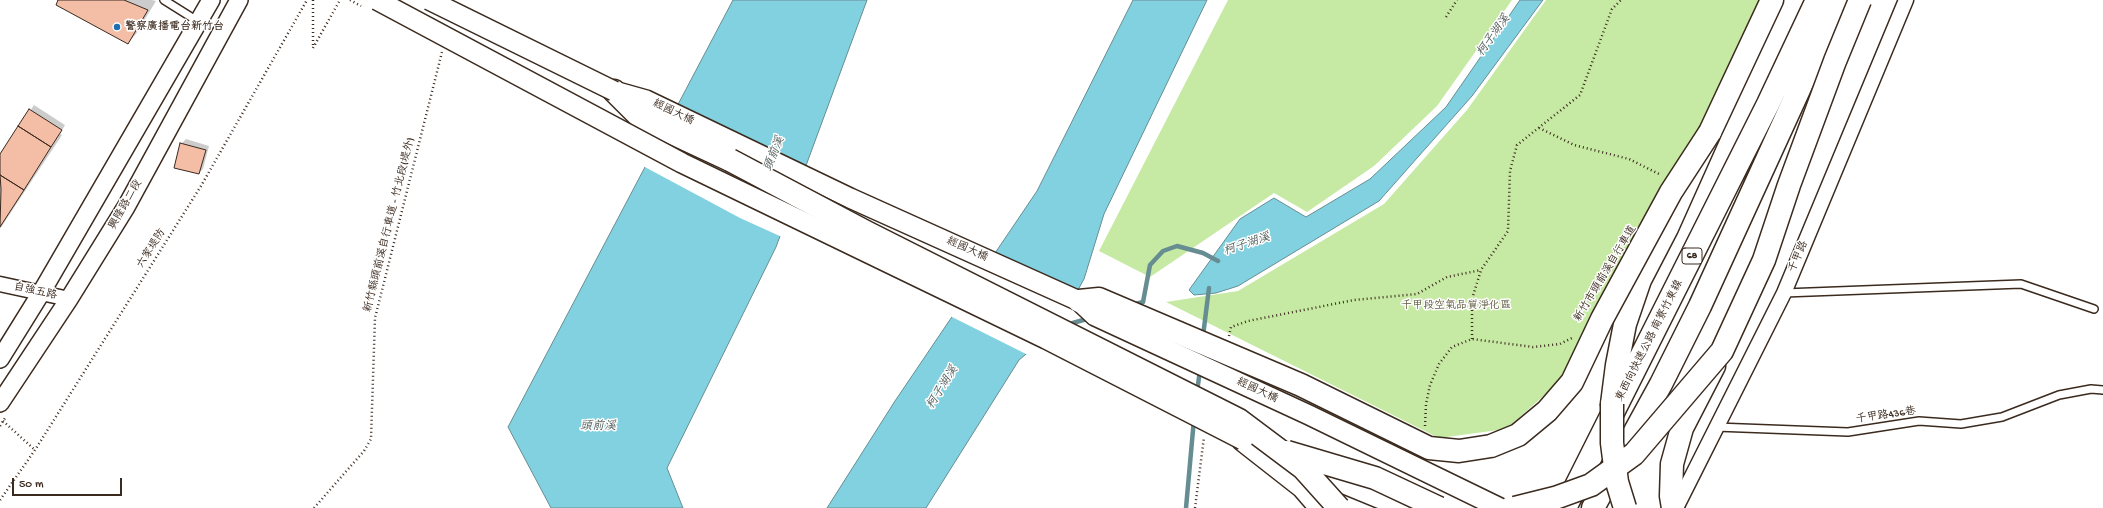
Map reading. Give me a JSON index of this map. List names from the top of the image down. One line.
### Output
{"streets":{"highway":["68","東西向快速公路 南寮竹東線"],"main road":["經國大橋"],"street":["興隆路二段","千甲路","自強五路"],"lane":["千甲路436巷"],"path":["新竹縣頭前溪自行車道 - 竹北段(堤外)","六家堤防","新竹市頭前溪自行車道"]},"crossings":[["興隆路二段","自強五路"],["千甲路","千甲路436巷"]],"water":["柯子湖溪","頭前溪"],"parks":["千甲段空氣品質淨化區"],"places":["警察廣播電台新竹台"],"scale_bar":"50 m"}
